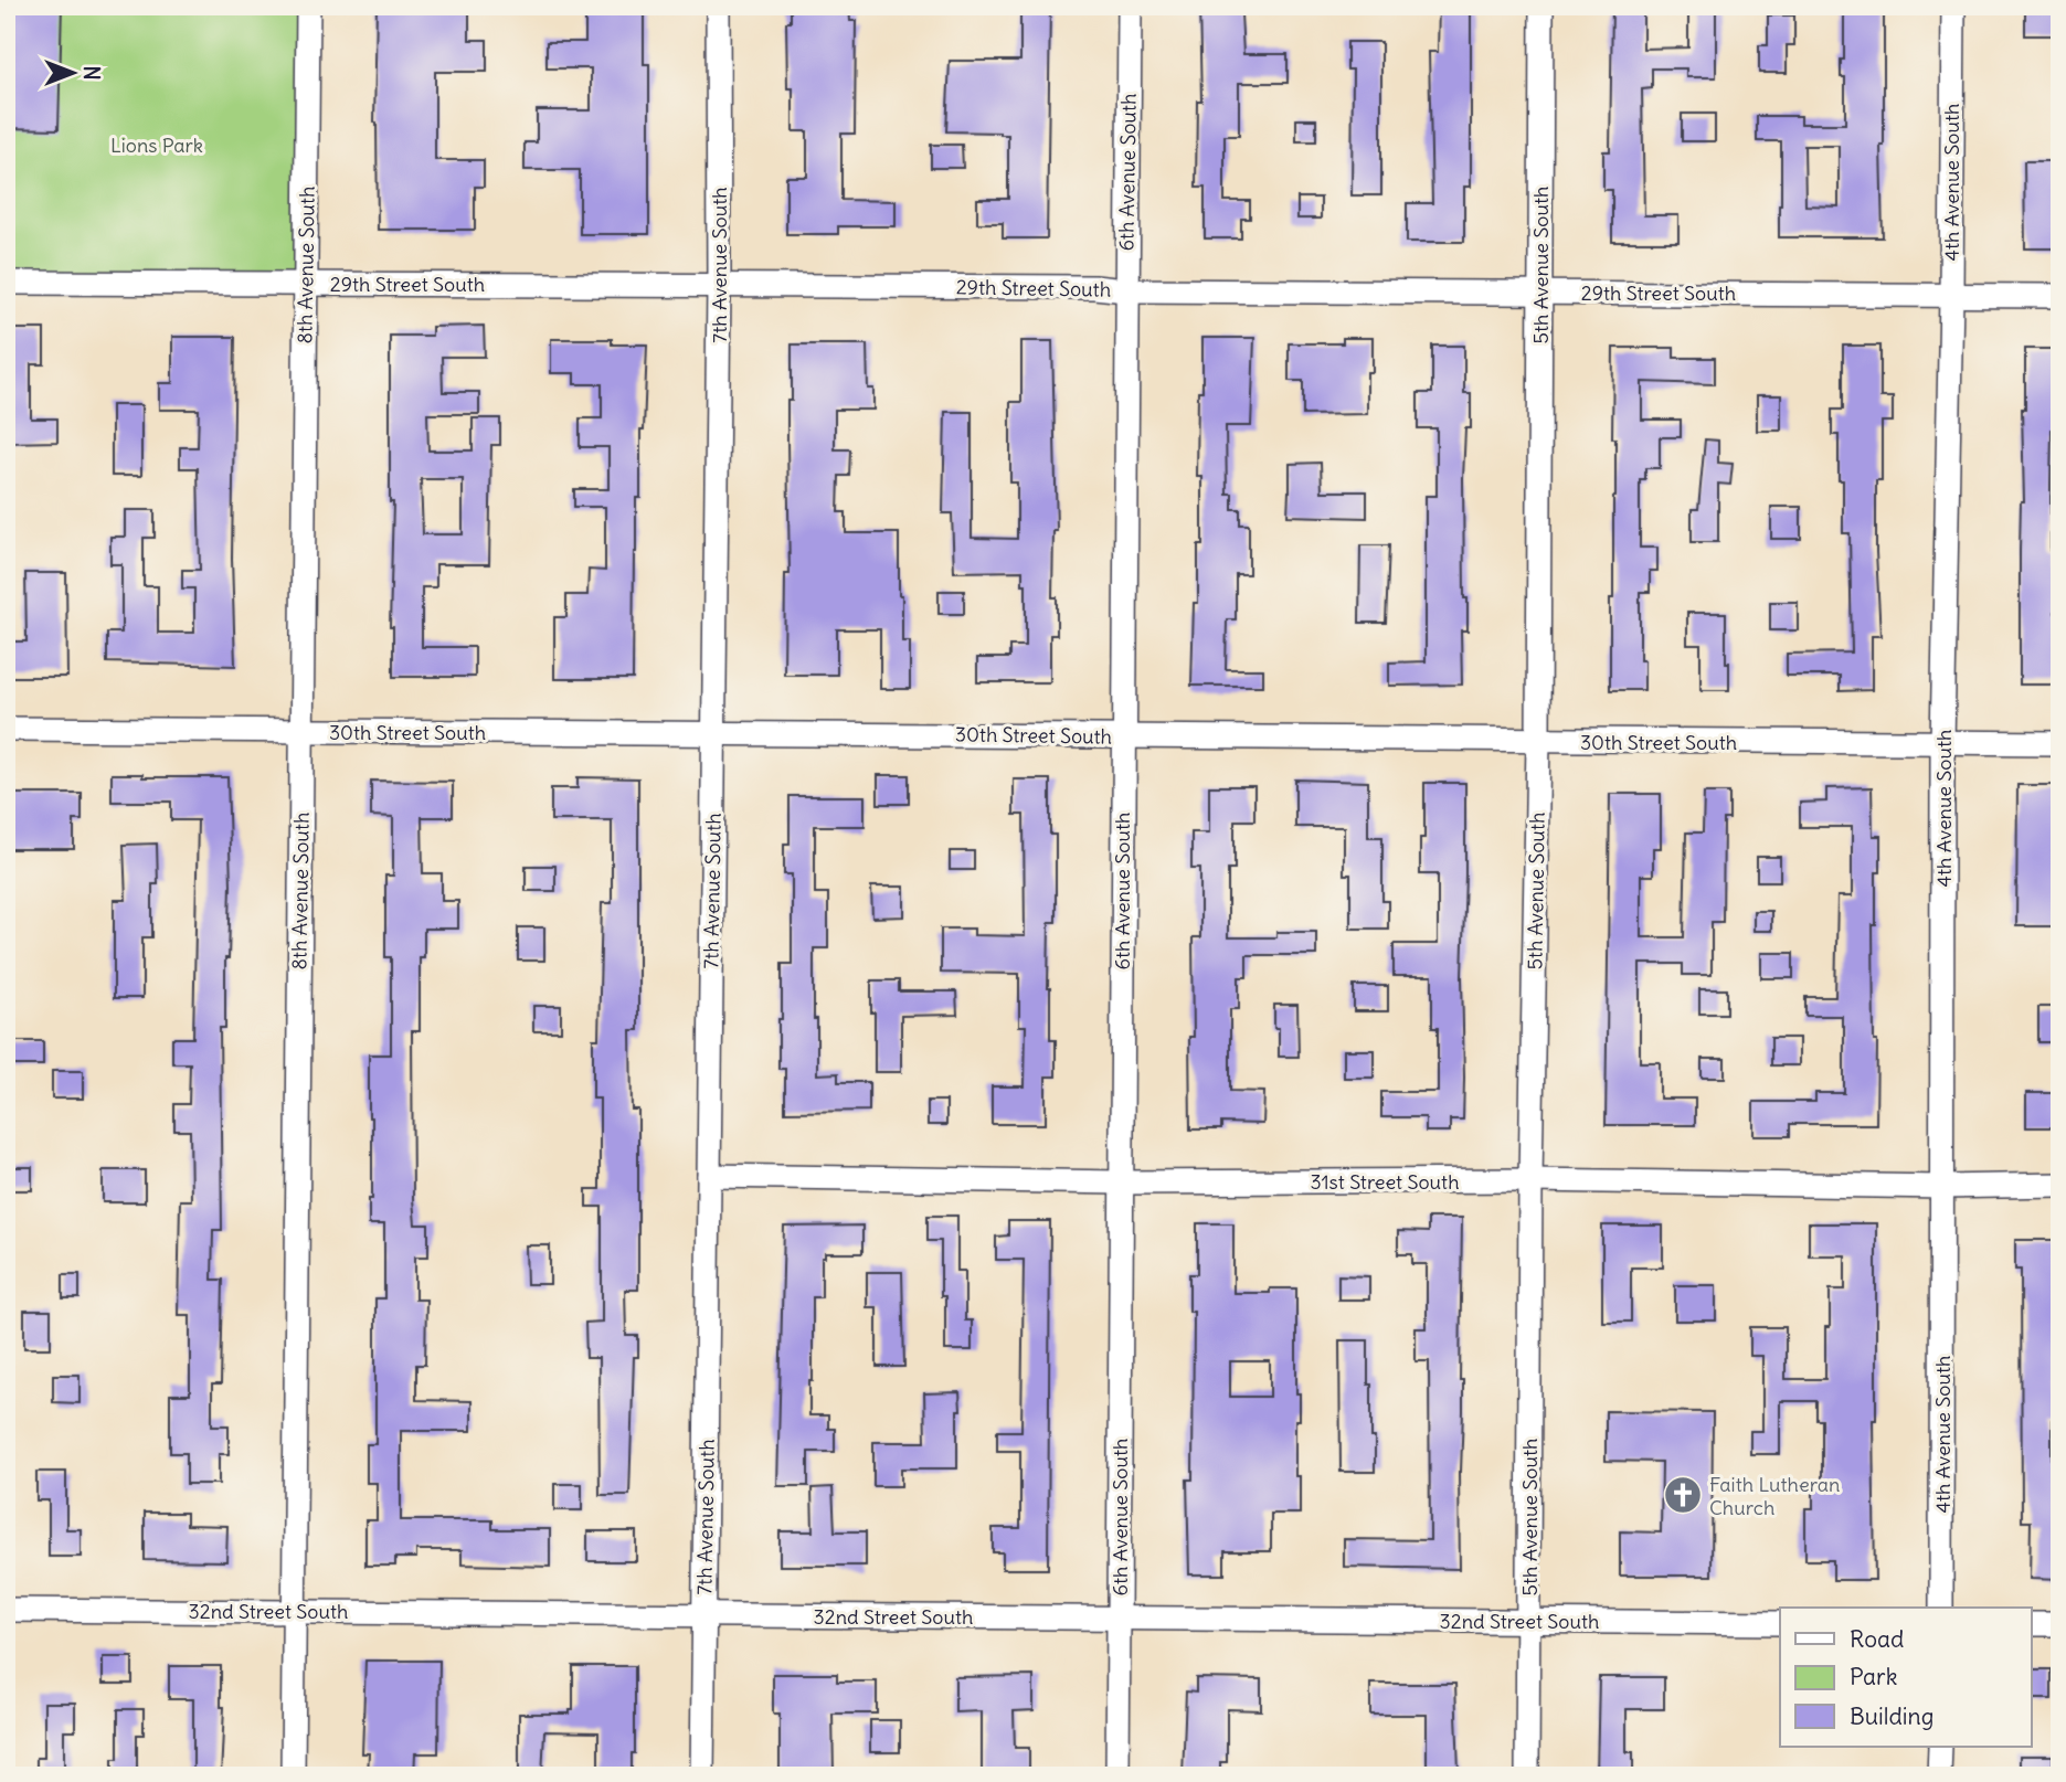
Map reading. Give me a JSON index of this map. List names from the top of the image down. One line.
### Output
{"streets":{"street":["6th Avenue South","4th Avenue South","8th Avenue South","7th Avenue South","5th Avenue South","29th Street South","30th Street South","31st Street South","32nd Street South"]},"crossings":[["6th Avenue South","29th Street South"],["6th Avenue South","30th Street South"],["6th Avenue South","31st Street South"],["6th Avenue South","32nd Street South"],["4th Avenue South","29th Street South"],["4th Avenue South","30th Street South"],["4th Avenue South","31st Street South"],["8th Avenue South","29th Street South"],["8th Avenue South","30th Street South"],["8th Avenue South","32nd Street South"],["7th Avenue South","29th Street South"],["7th Avenue South","30th Street South"],["7th Avenue South","31st Street South"],["7th Avenue South","32nd Street South"],["5th Avenue South","29th Street South"],["5th Avenue South","30th Street South"],["5th Avenue South","31st Street South"],["5th Avenue South","32nd Street South"]],"parks":["Lions Park"],"places":{"church":["Faith Lutheran Church"]},"legend":["Road","Park","Building"],"north":"right"}
